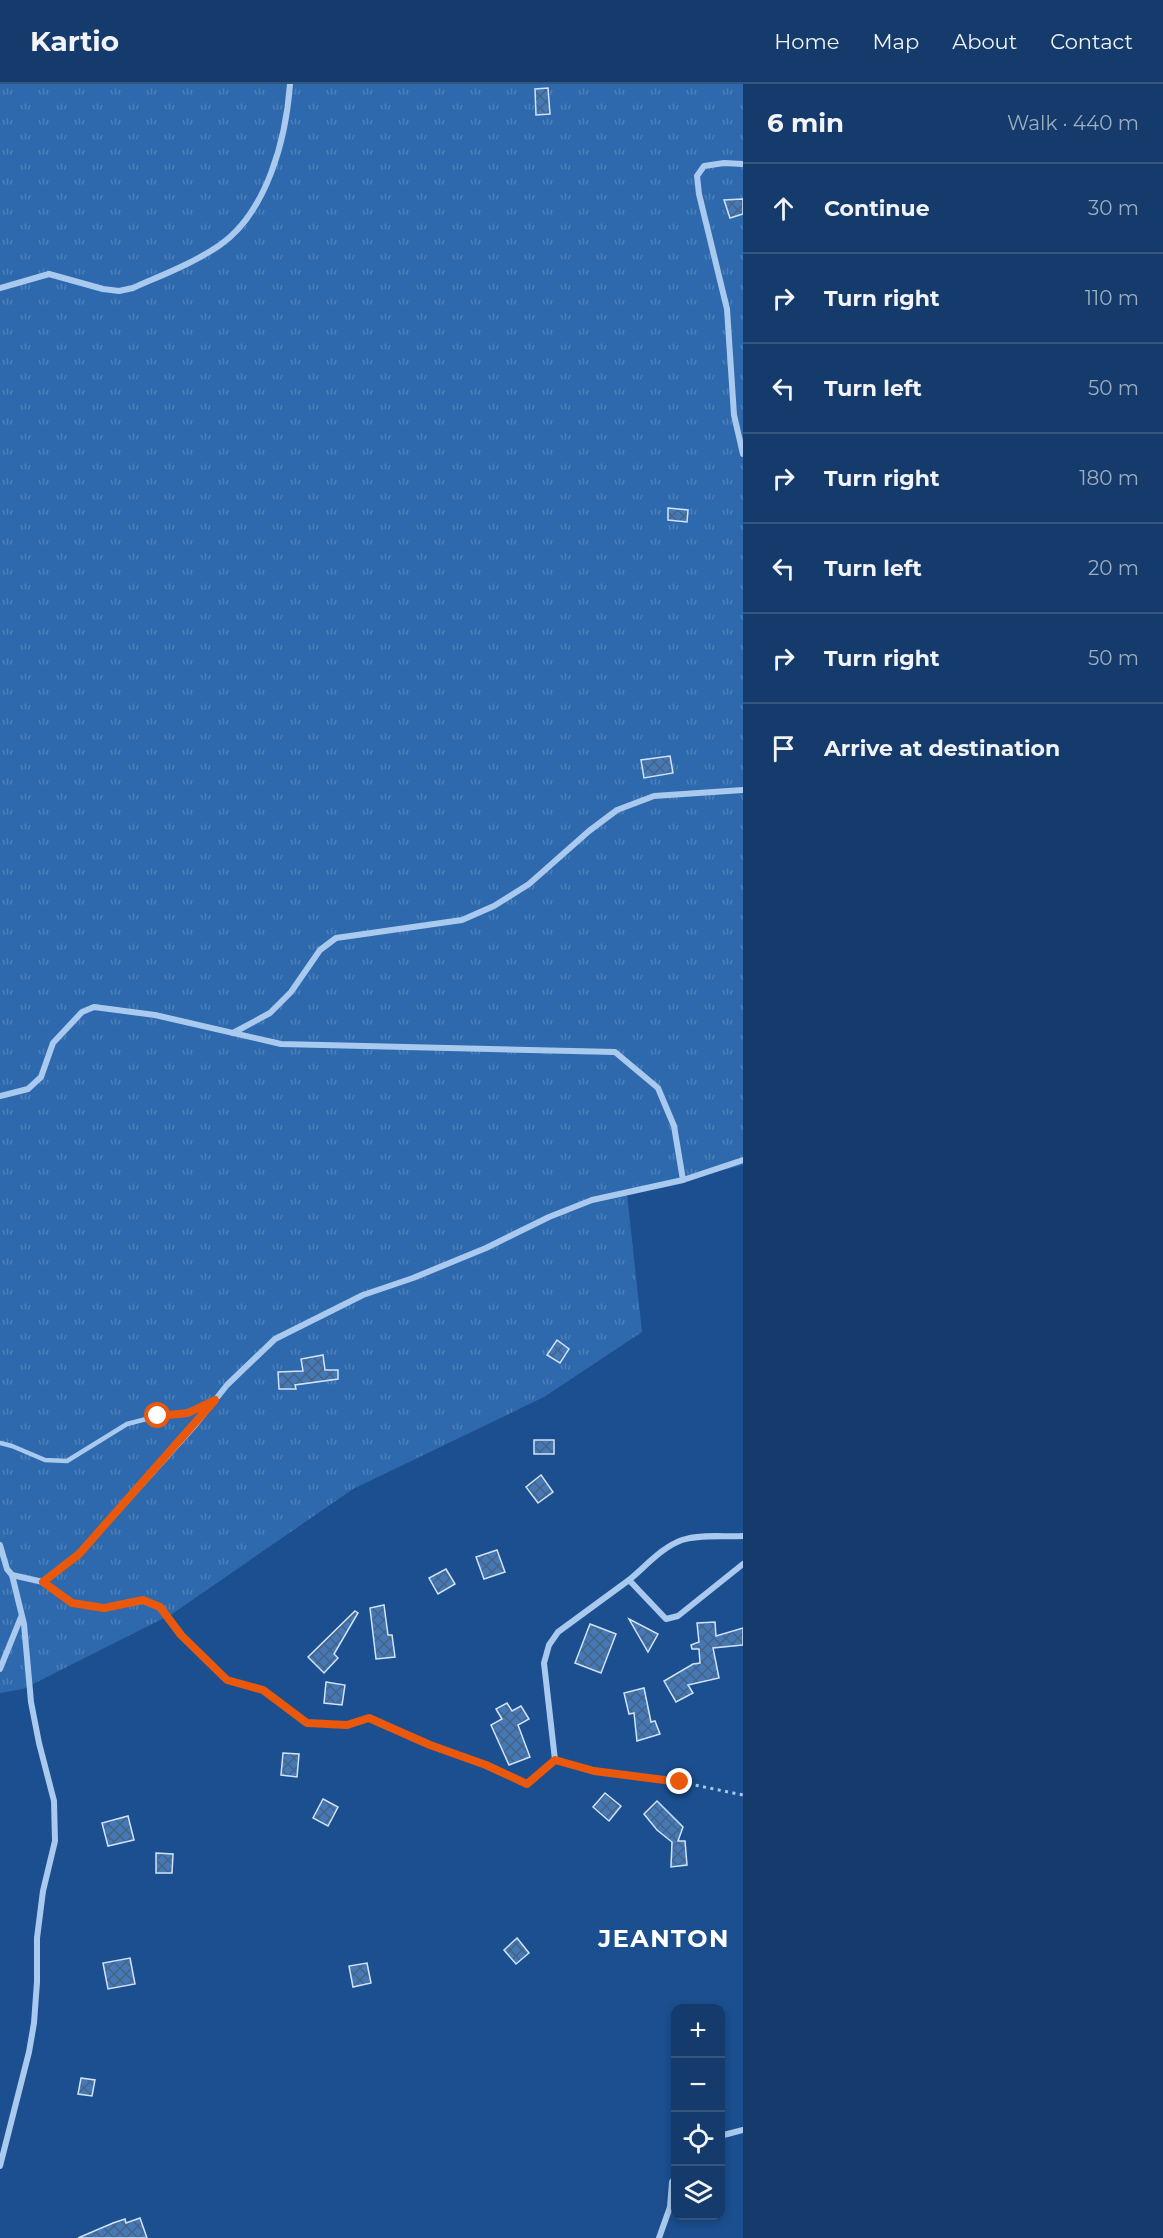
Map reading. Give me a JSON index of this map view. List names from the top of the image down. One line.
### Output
{"districts":["JEANTON"],"page":{"header":"Kartio","nav":["Home","Map","About","Contact"],"heading":["6 min","Walk · 440 m"],"list":[["Continue","30 m"],["Turn right","110 m"],["Turn left","50 m"],["Turn right","180 m"],["Turn left","20 m"],["Turn right","50 m"],"Arrive at destination"],"map_buttons":["+","−"]}}
